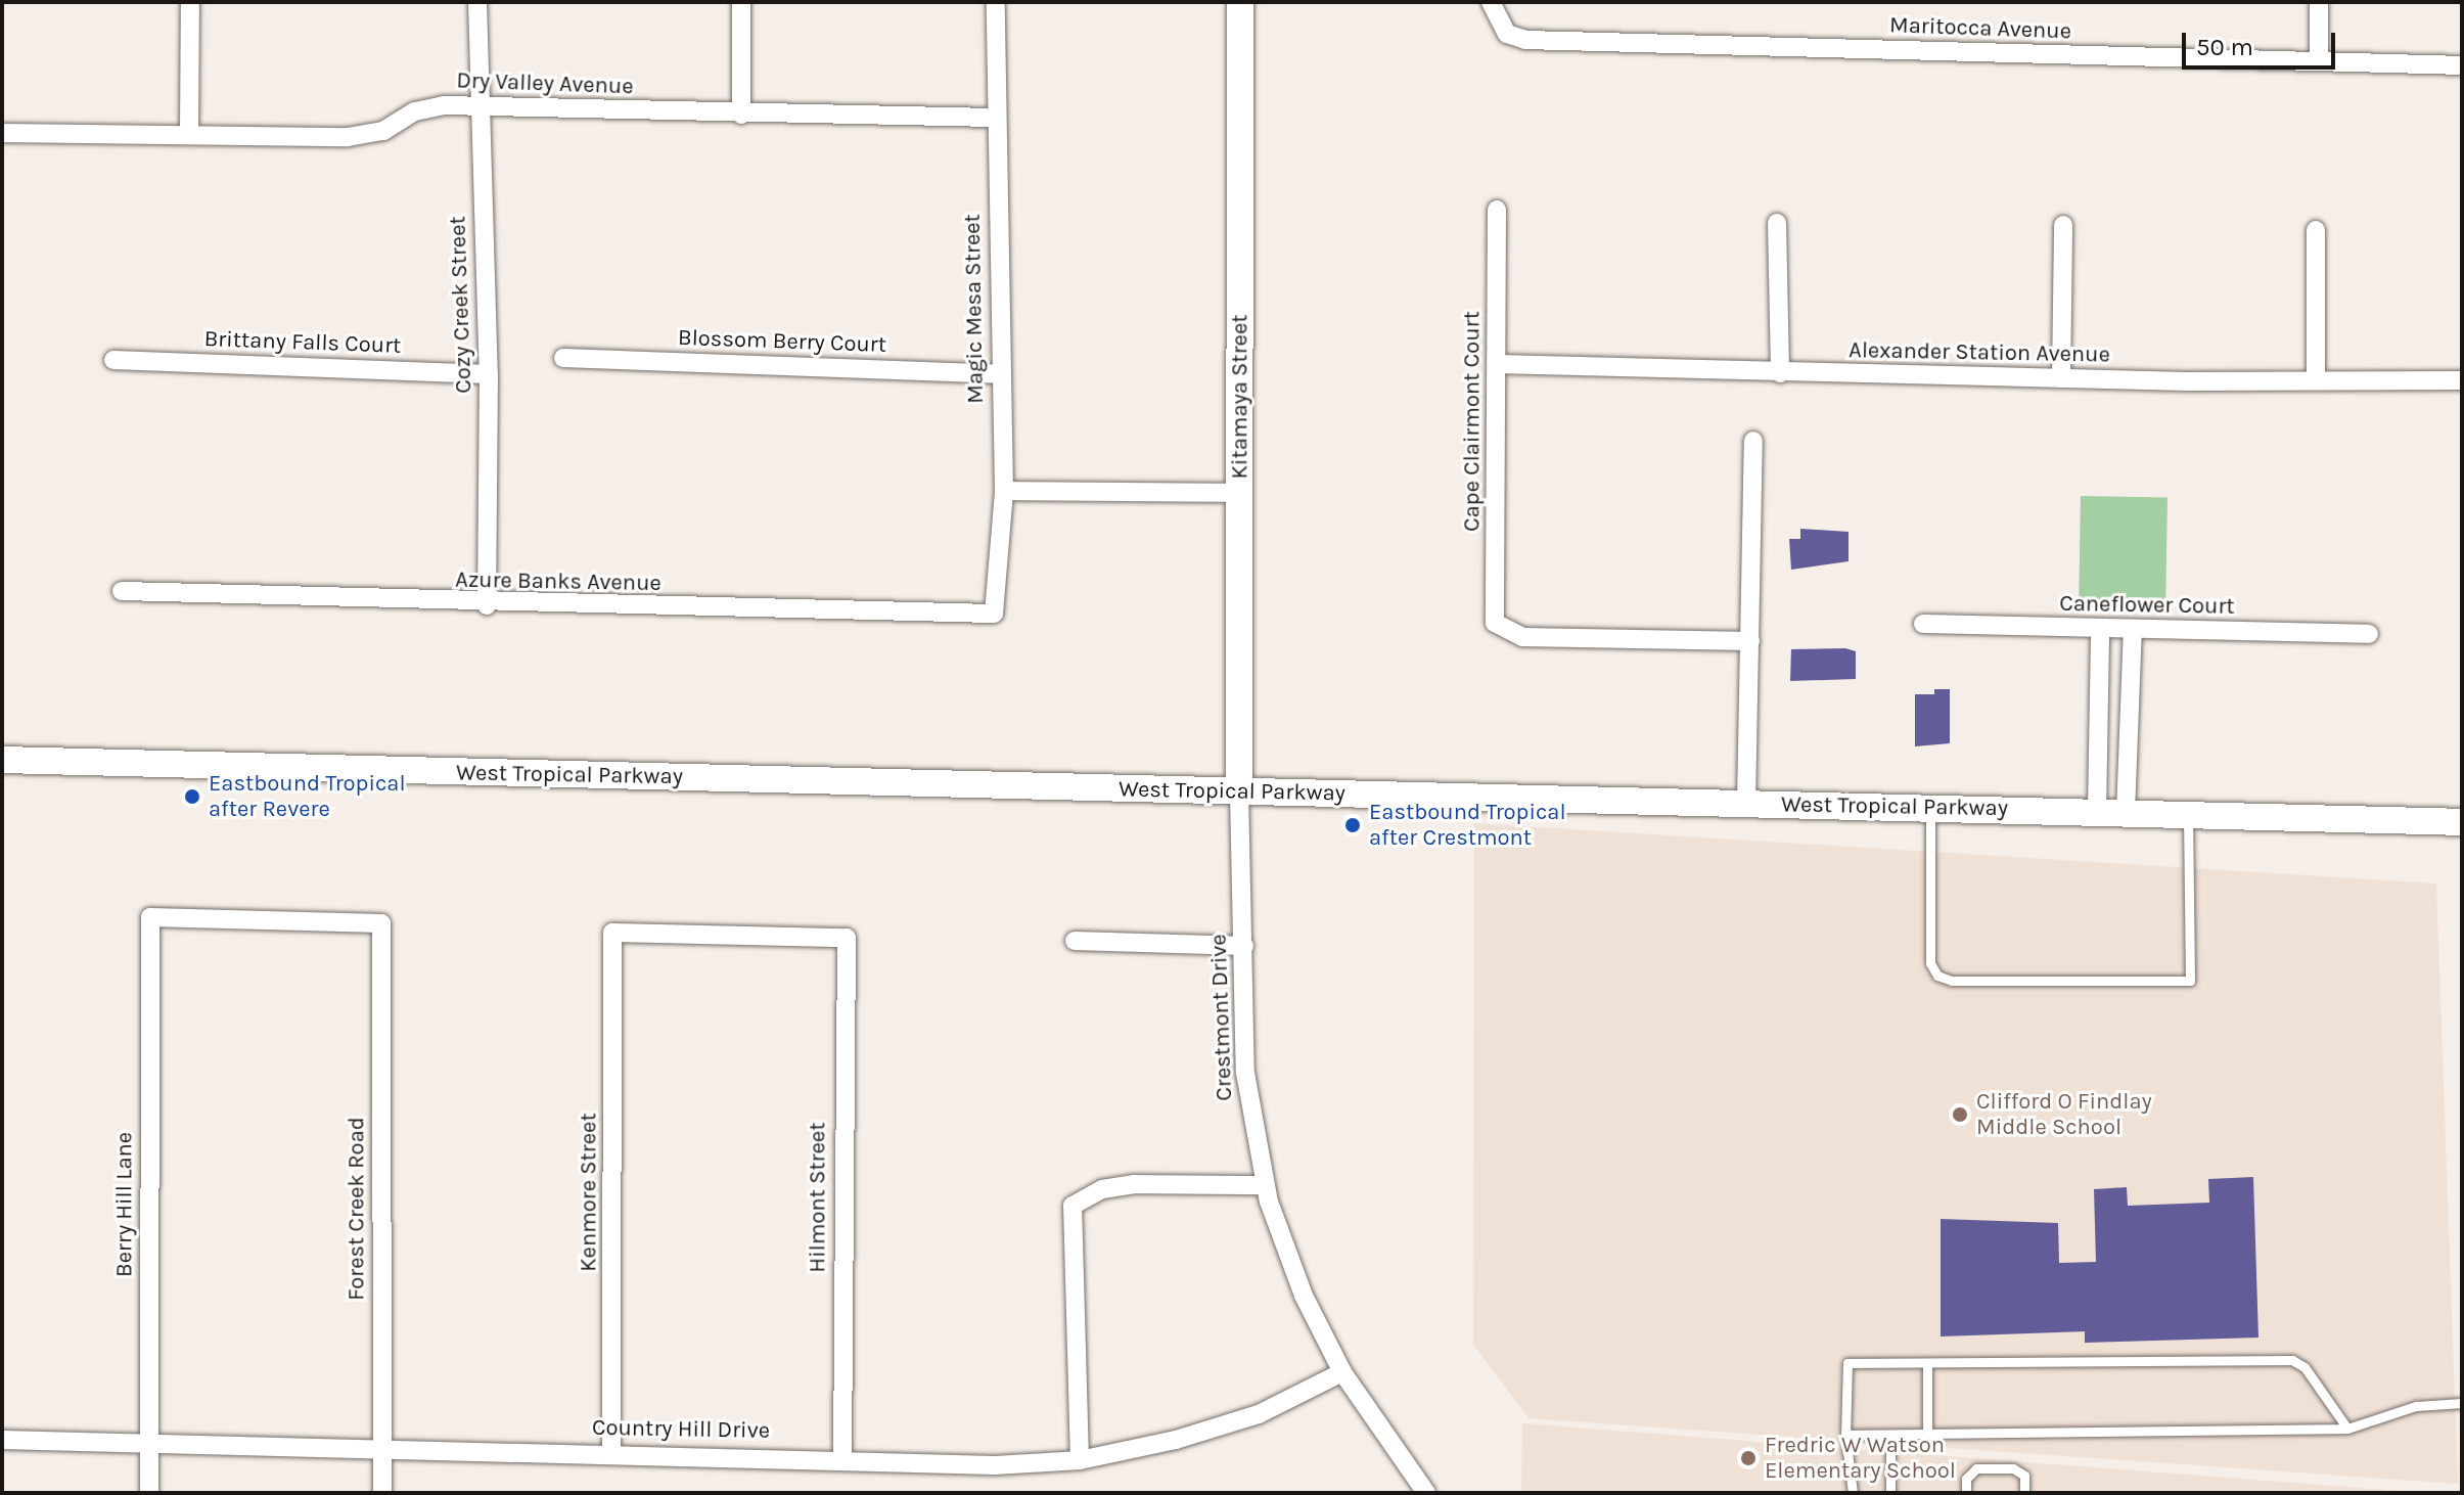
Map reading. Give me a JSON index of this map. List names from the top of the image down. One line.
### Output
{"streets":{"main road":["Kitamaya Street","West Tropical Parkway"],"street":["Maritocca Avenue","Dry Valley Avenue","Cozy Creek Street","Magic Mesa Street","Blossom Berry Court","Brittany Falls Court","Alexander Station Avenue","Cape Clairmont Court","Azure Banks Avenue","Caneflower Court","Crestmont Drive","Kenmore Street","Hilmont Street","Berry Hill Lane","Forest Creek Road","Country Hill Drive"]},"crossings":[["Dry Valley Avenue","Cozy Creek Street"],["Dry Valley Avenue","Magic Mesa Street"],["Cozy Creek Street","Brittany Falls Court"],["Cozy Creek Street","Azure Banks Avenue"],["Magic Mesa Street","Blossom Berry Court"],["Magic Mesa Street","Azure Banks Avenue"],["Alexander Station Avenue","Cape Clairmont Court"],["Kitamaya Street","West Tropical Parkway"],["Kitamaya Street","Crestmont Drive"],["West Tropical Parkway","Crestmont Drive"],["Crestmont Drive","Country Hill Drive"],["Kenmore Street","Hilmont Street"],["Kenmore Street","Country Hill Drive"],["Hilmont Street","Country Hill Drive"],["Berry Hill Lane","Forest Creek Road"],["Berry Hill Lane","Country Hill Drive"],["Forest Creek Road","Country Hill Drive"]],"places":["Eastbound Tropical after Revere","Eastbound Tropical after Crestmont","Clifford O Findlay Middle School","Fredric W Watson Elementary School"],"scale_bar":"50 m"}
